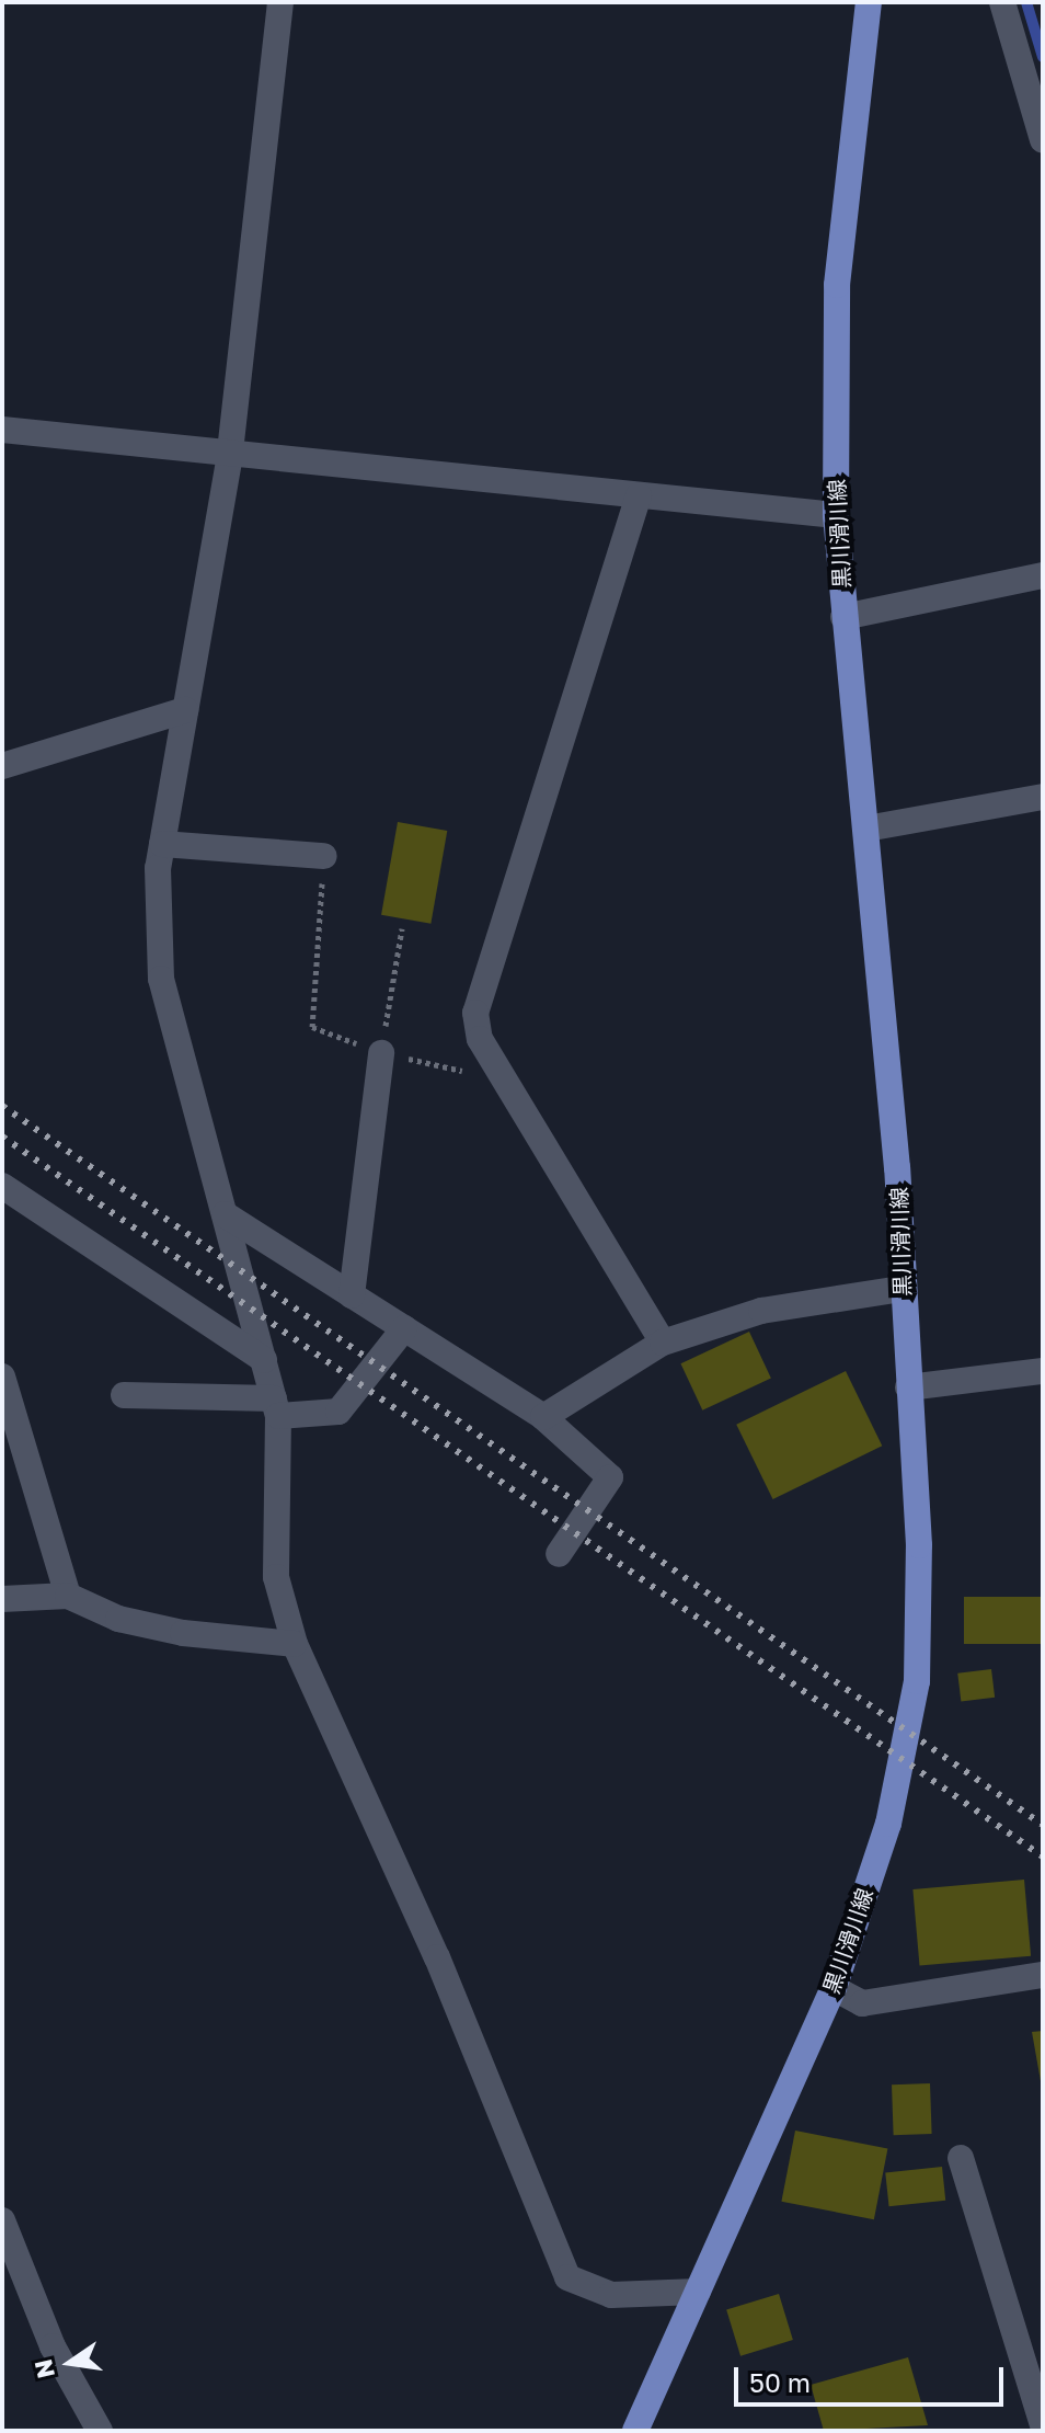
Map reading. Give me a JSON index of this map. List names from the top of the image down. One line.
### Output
{"streets":{"main road":["黒川滑川線"]},"scale_bar":"50 m","north":"left"}
